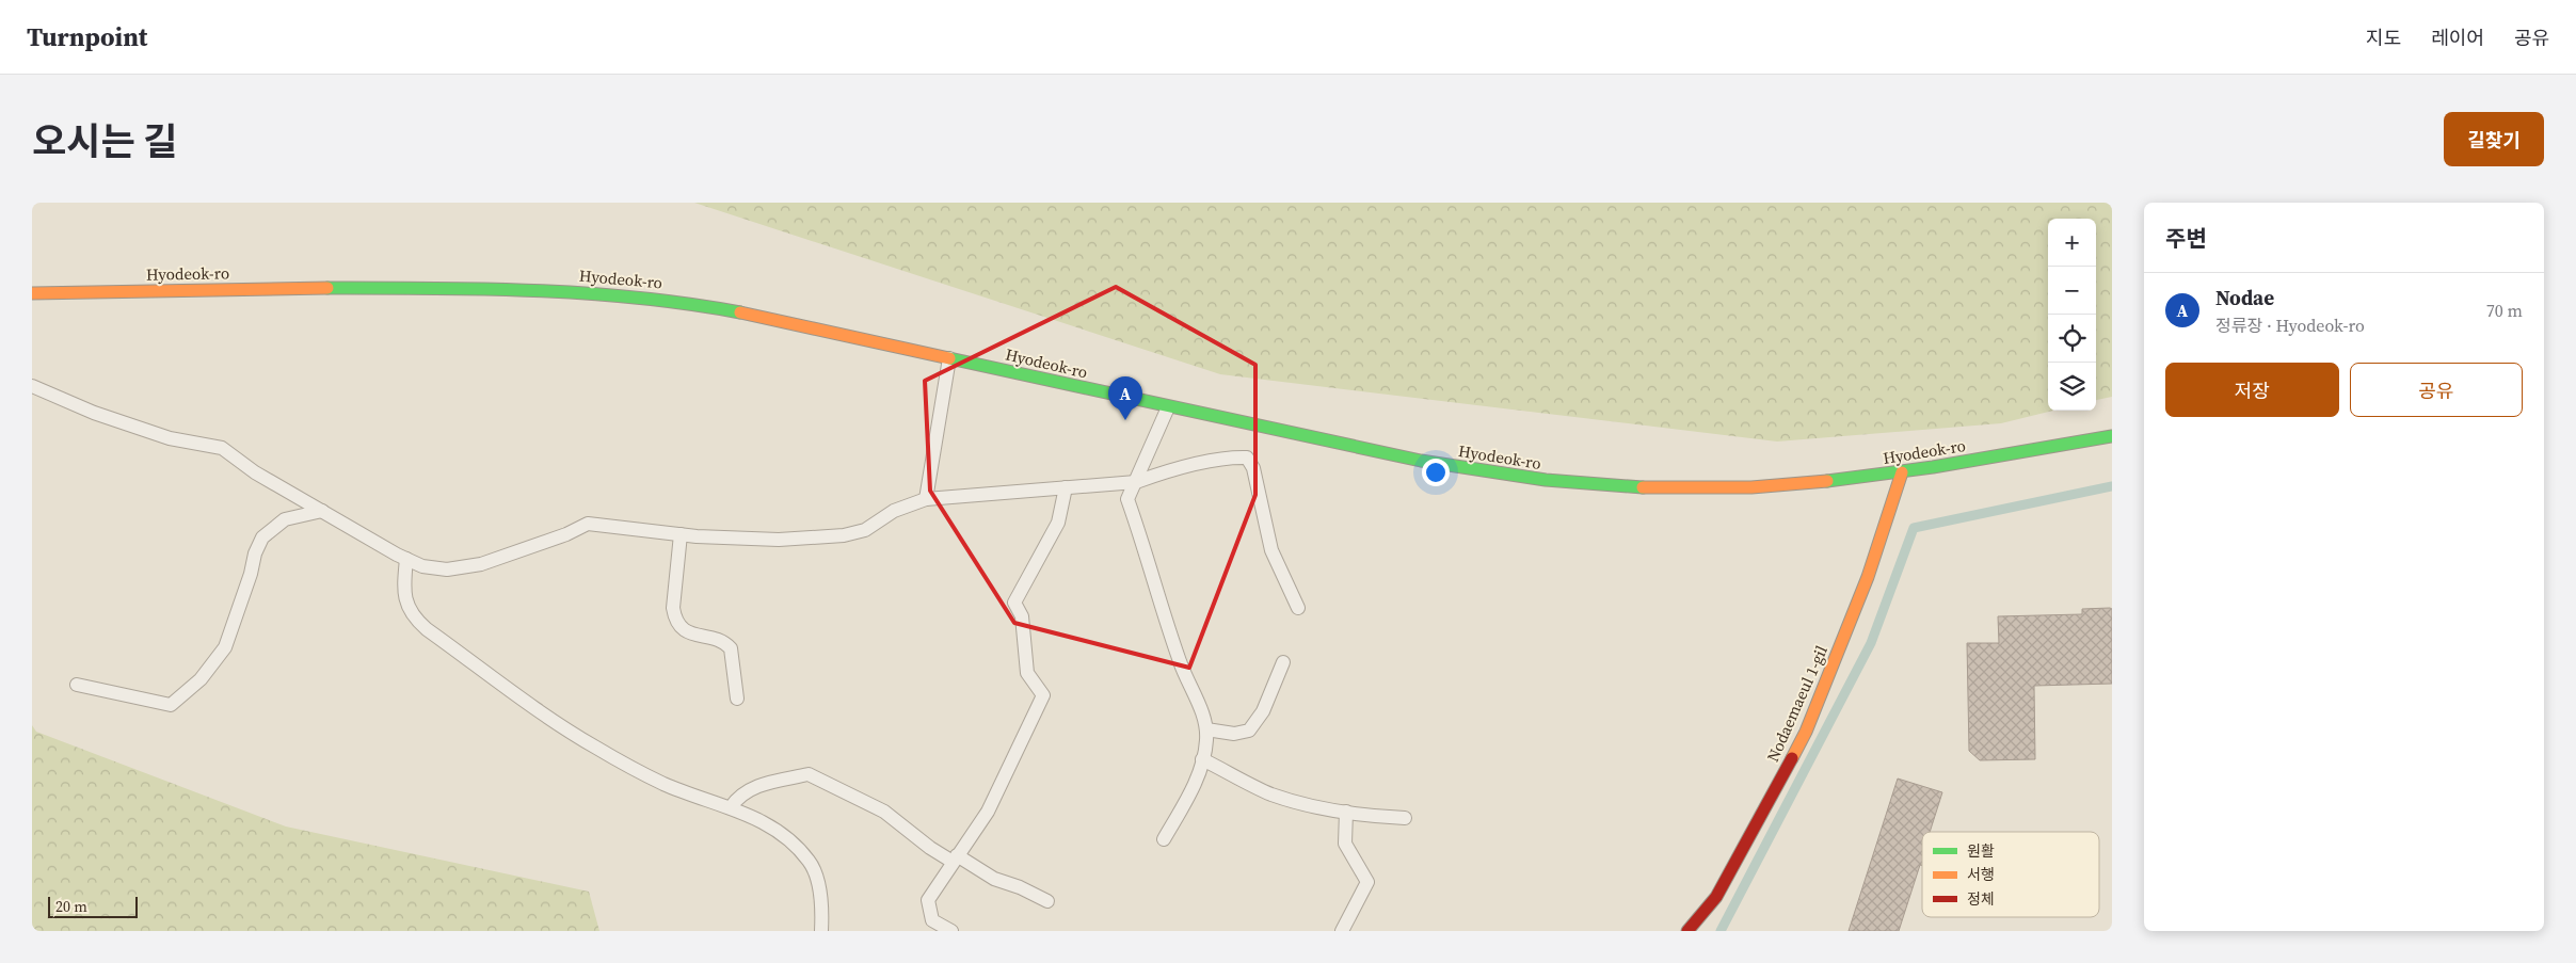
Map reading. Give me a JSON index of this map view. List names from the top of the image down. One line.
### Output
{"streets":{"main road":["Hyodeok-ro","Nodaemaeul 1-gil"]},"crossings":[["Hyodeok-ro","Nodaemaeul 1-gil"]],"legend":["원활","서행","정체"],"scale_bar":"20 m","page":{"header":"Turnpoint","nav":["지도","레이어","공유"],"title":"오시는 길","buttons":["길찾기",["저장","공유"]],"heading":"주변","map_buttons":["+","−"],"list":[{"mark":"A","name":"Nodae","note":"정류장 · Hyodeok-ro","value":"70 m"}],"pins":"A","scale":"20 m"}}
